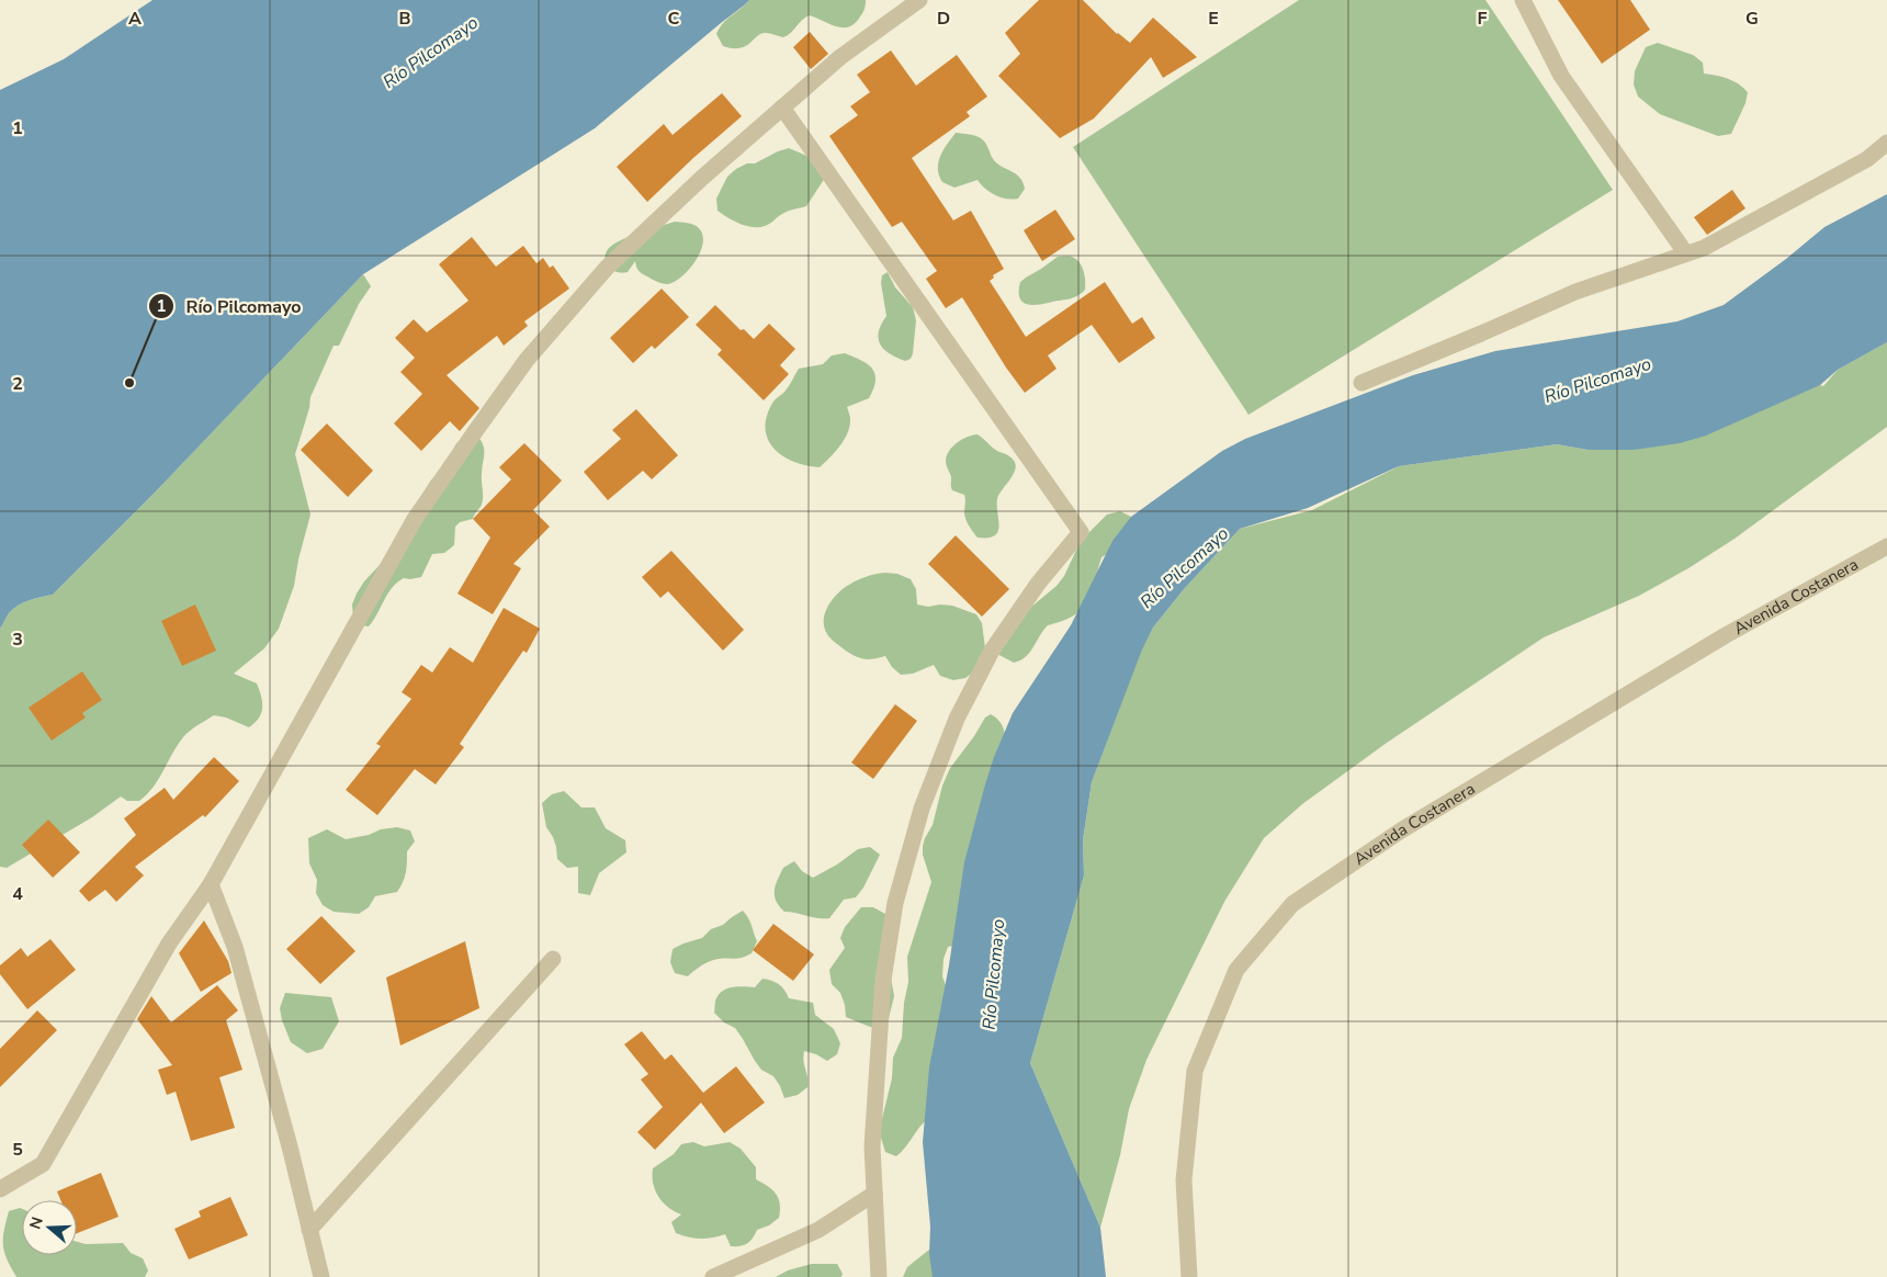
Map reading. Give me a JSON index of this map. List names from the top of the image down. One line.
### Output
{"streets":{"street":["Avenida Costanera"]},"water":["Río Pilcomayo"],"places":["Río Pilcomayo"],"north":"left","grid":{"columns":["A","B","C","D","E","F","G"],"rows":["1","2","3","4","5"]}}
